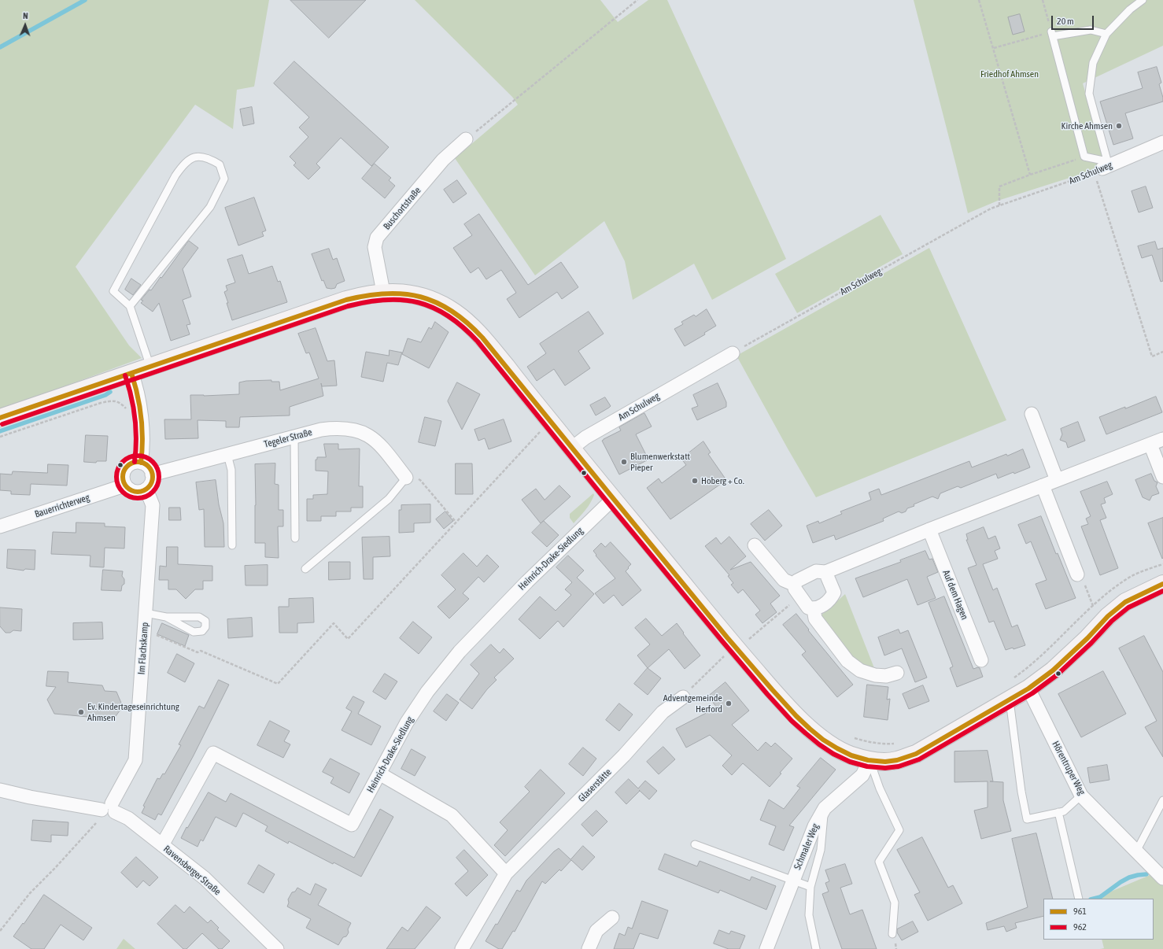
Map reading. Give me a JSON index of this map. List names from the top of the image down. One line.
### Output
{"streets":{"street":["Am Schulweg","Buschortstraße","Tegeler Straße","Bauerrichterweg","Heinrich-Drake-Siedlung","Auf dem Hagen","Im Flachskamp","Hörentruper Weg","Glaserstätte","Schmaler Weg","Ravensberger Straße"]},"crossings":[["Tegeler Straße","Bauerrichterweg"],["Tegeler Straße","Im Flachskamp"],["Bauerrichterweg","Im Flachskamp"],["Heinrich-Drake-Siedlung","Ravensberger Straße"],["Im Flachskamp","Ravensberger Straße"]],"parks":["Friedhof Ahmsen"],"places":["Kirche Ahmsen","Blumenwerkstatt Pieper","Hoberg + Co.","Adventgemeinde Herford","Ev. Kindertageseinrichtung Ahmsen"],"lines":["transit line 961","transit line 962"],"legend":["961","962"],"scale_bar":"20 m","north":"top"}
